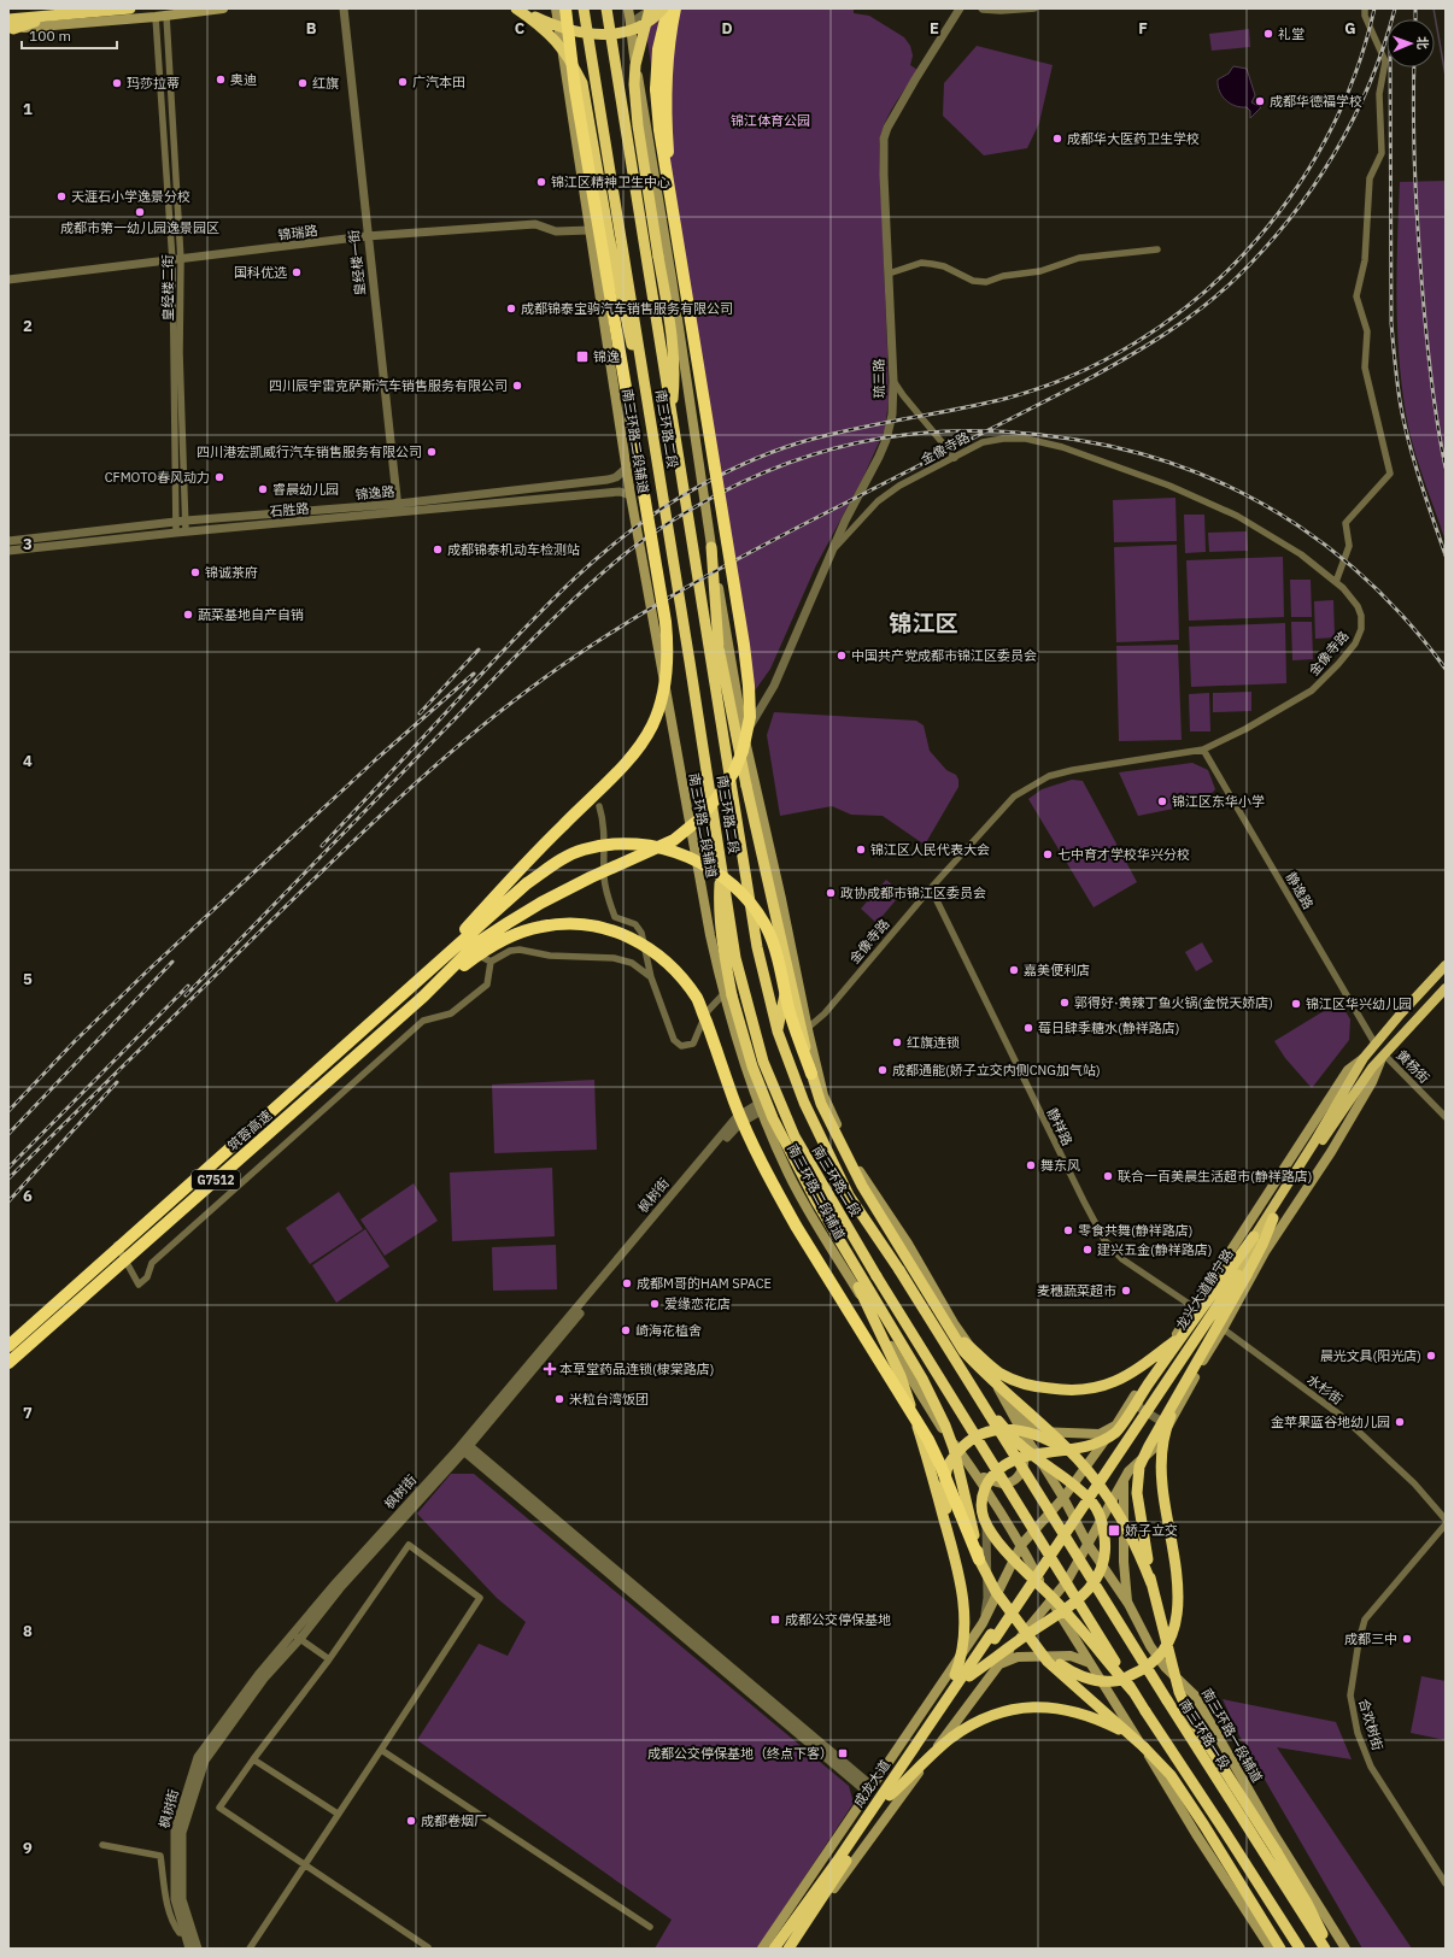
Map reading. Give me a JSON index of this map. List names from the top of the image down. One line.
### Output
{"streets":{"highway":["南三环路二段","筑蓉高速","G7512","龙兴大道静宁路","南三环路一段","成龙大道"],"main road":["南三环路二段辅道","南三环路一段辅道"],"street":["锦瑞路","皇经楼一街","皇经楼二街","琉三路","金像寺路","锦逸路","石胜路","静逸路","黄杨街","静祥路","枫树街","水杉街","合欢树街"]},"crossings":[["锦瑞路","皇经楼一街"],["锦瑞路","皇经楼二街"],["锦瑞路","南三环路二段辅道"],["皇经楼一街","锦逸路"],["皇经楼一街","石胜路"],["皇经楼二街","锦逸路"],["皇经楼二街","石胜路"],["琉三路","金像寺路"],["南三环路二段","南三环路一段"],["南三环路二段辅道","锦逸路"],["南三环路二段辅道","石胜路"],["南三环路二段辅道","枫树街"],["金像寺路","静逸路"],["金像寺路","静祥路"],["锦逸路","石胜路"],["静祥路","水杉街"],["龙兴大道静宁路","成龙大道"]],"districts":["锦江区"],"parks":["锦江体育公园"],"places":{"other":["礼堂","奥迪","广汽本田","玛莎拉蒂","红旗","成都华德福学校","成都华大医药卫生学校","锦江区精神卫生中心","天涯石小学逸景分校","成都市第一幼儿园逸景园区","国科优选","成都锦泰宝驹汽车销售服务有限公司","四川辰宇雷克萨斯汽车销售服务有限公司","四川港宏凯威行汽车销售服务有限公司","CFMOTO春风动力","睿晨幼儿园","成都锦泰机动车检测站","锦诚茶府","蔬菜基地自产自销","中国共产党成都市锦江区委员会","锦江区东华小学","锦江区人民代表大会","七中育才学校华兴分校","政协成都市锦江区委员会","嘉美便利店","郭得好·黄辣丁鱼火锅(金悦天娇店)","锦江区华兴幼儿园","莓日肆季糖水(静祥路店)","红旗连锁","成都通能(娇子立交内侧CNG加气站)","舞东风","联合一百美晨生活超市(静祥路店)","零食共舞(静祥路店)","建兴五金(静祥路店)","成都M哥的HAM SPACE","麦穗蔬菜超市","爱缘恋花店","崎海花植舍","晨光文具(阳光店)","米粒台湾饭团","金苹果蓝谷地幼儿园","成都三中","成都卷烟厂"],"transit":["锦逸","娇子立交","成都公交停保基地","成都公交停保基地（终点下客）"],"health":["本草堂药品连锁(棣棠路店)"]},"scale_bar":"100 m","north":"right","grid":{"columns":["B","C","D","E","F","G"],"rows":["1","2","3","4","5","6","7","8","9"]}}
